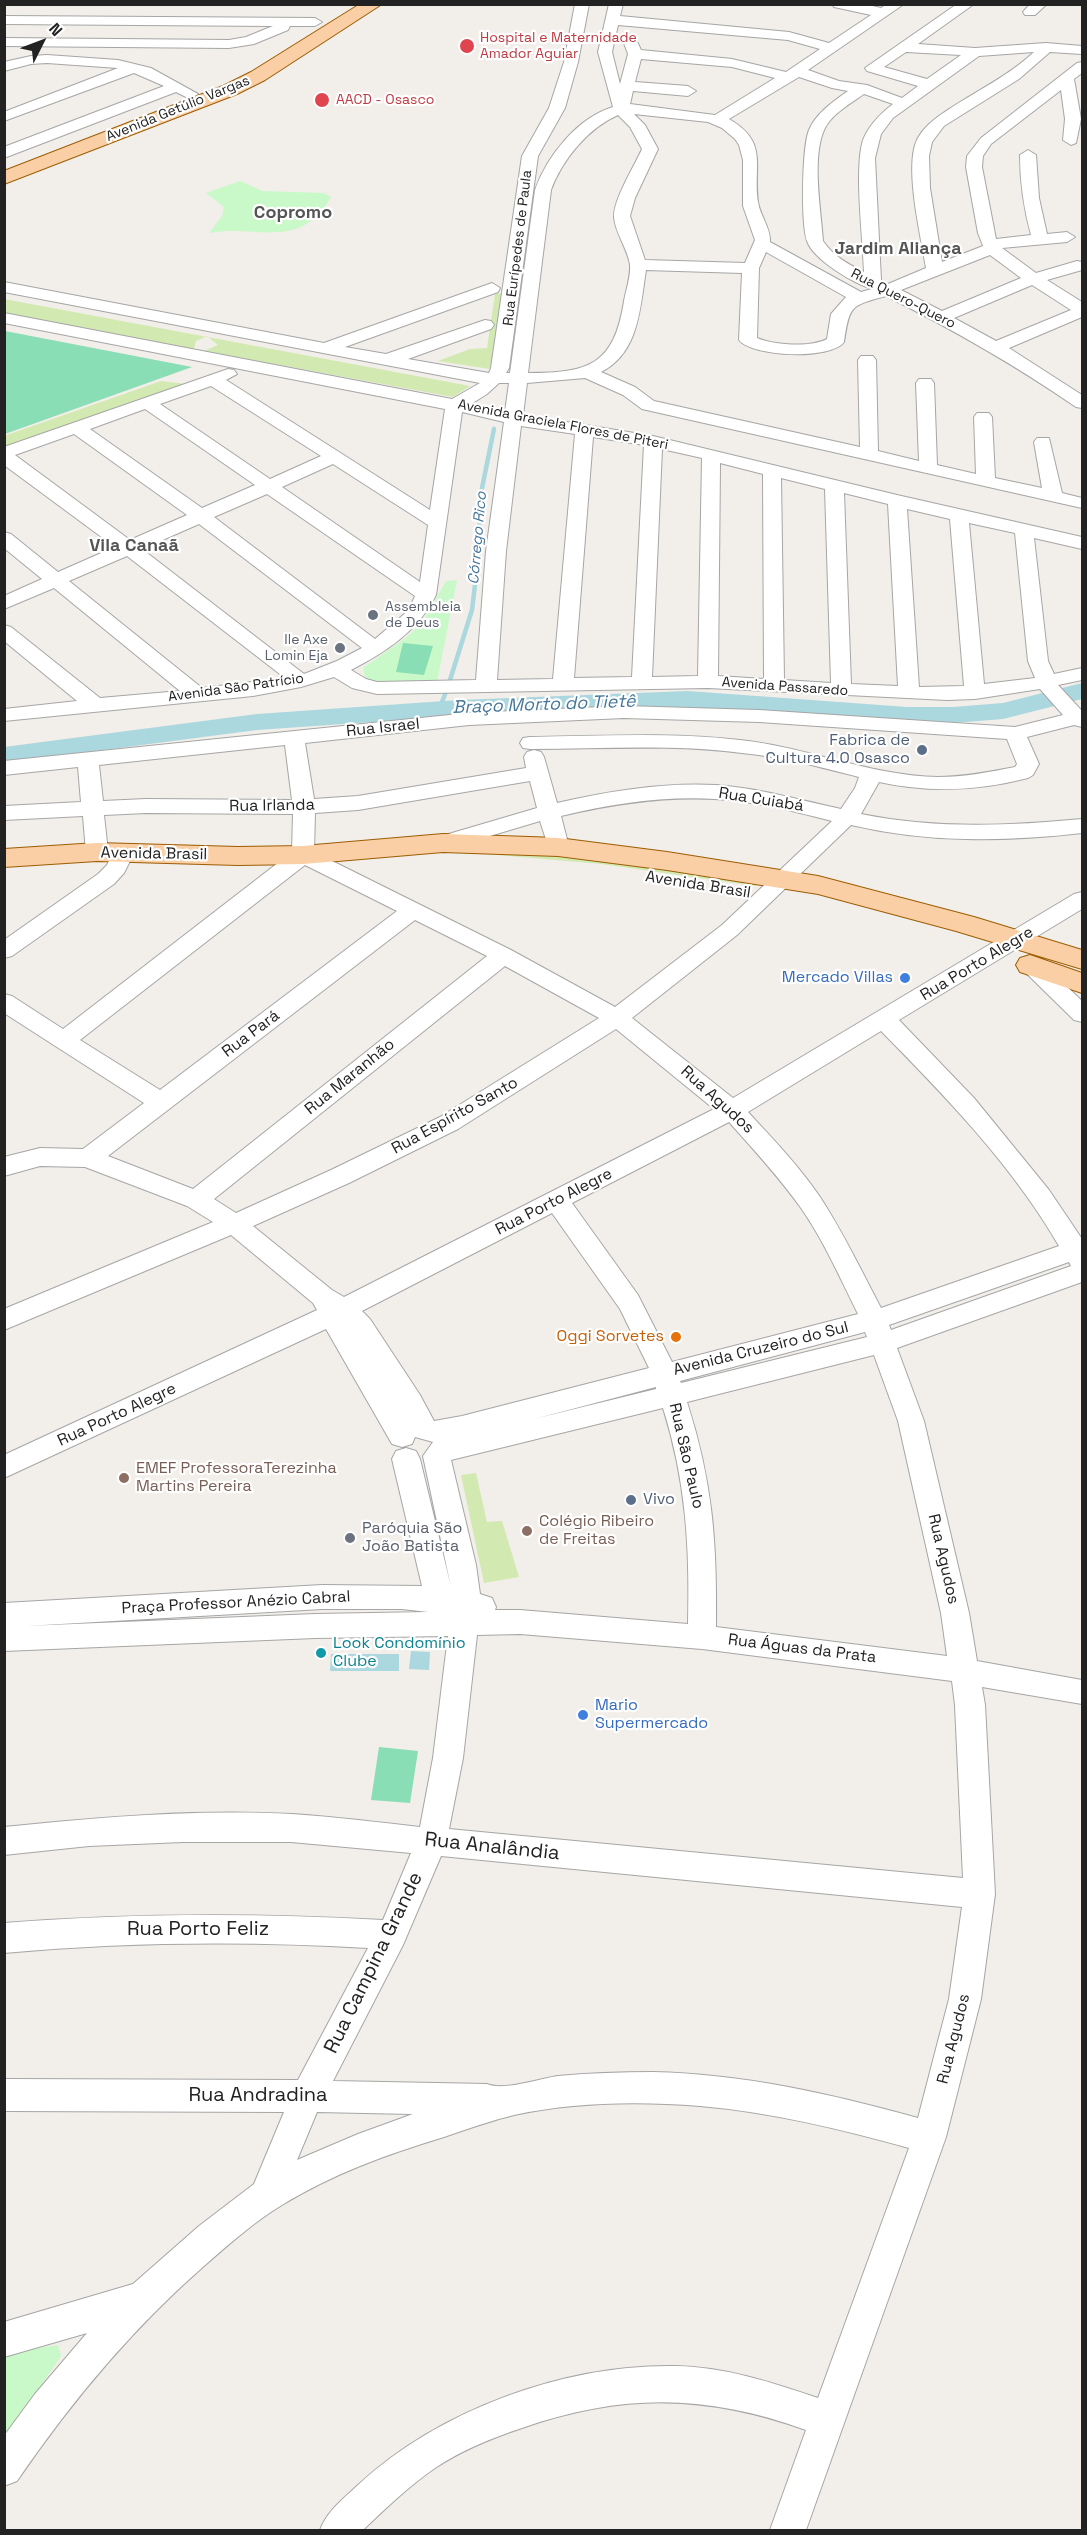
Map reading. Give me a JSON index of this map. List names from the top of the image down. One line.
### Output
{"streets":{"main road":["Avenida Getúlio Vargas","Avenida Brasil"],"street":["Rua Eurípedes de Paula","Rua Quero-Quero","Avenida Graciela Flores de Piteri","Avenida Passaredo","Avenida São Patrício","Rua Israel","Rua Cuiabá","Rua Irlanda","Rua Porto Alegre","Rua Pará","Rua Maranhão","Rua Agudos","Rua Espírito Santo","Avenida Cruzeiro do Sul","Rua São Paulo","Praça Professor Anézio Cabral","Rua Águas da Prata","Rua Analândia","Rua Porto Feliz","Rua Campina Grande","Rua Andradina"]},"crossings":[["Rua Eurípedes de Paula","Avenida Graciela Flores de Piteri"],["Avenida Graciela Flores de Piteri","Avenida São Patrício"],["Avenida Passaredo","Avenida São Patrício"],["Rua Cuiabá","Avenida Brasil"],["Rua Cuiabá","Rua Espírito Santo"],["Avenida Brasil","Rua Porto Alegre"],["Avenida Brasil","Rua Agudos"],["Avenida Brasil","Rua Espírito Santo"],["Rua Porto Alegre","Rua Agudos"],["Rua Porto Alegre","Rua São Paulo"],["Rua Porto Alegre","Rua Campina Grande"],["Rua Pará","Rua Agudos"],["Rua Pará","Rua Campina Grande"],["Rua Maranhão","Rua Agudos"],["Rua Maranhão","Rua Campina Grande"],["Rua Agudos","Rua Espírito Santo"],["Rua Agudos","Avenida Cruzeiro do Sul"],["Rua Agudos","Rua Águas da Prata"],["Rua Agudos","Rua Analândia"],["Rua Espírito Santo","Rua Campina Grande"],["Avenida Cruzeiro do Sul","Rua São Paulo"],["Avenida Cruzeiro do Sul","Rua Campina Grande"],["Rua São Paulo","Rua Águas da Prata"],["Praça Professor Anézio Cabral","Rua Águas da Prata"],["Praça Professor Anézio Cabral","Rua Campina Grande"],["Rua Águas da Prata","Rua Campina Grande"],["Rua Analândia","Rua Campina Grande"],["Rua Porto Feliz","Rua Campina Grande"],["Rua Campina Grande","Rua Andradina"]],"districts":["Copromo","Jardim Aliança","Vila Canaã"],"water":["Córrego Rico","Braço Morto do Tietê"],"places":["Hospital e Maternidade Amador Aguiar","AACD - Osasco","Assembleia de Deus","Ile Axe Lomin Eja","Fabrica de Cultura 4.0 Osasco","Mercado Villas","Oggi Sorvetes","EMEF ProfessoraTerezinha Martins Pereira","Vivo","Colégio Ribeiro de Freitas","Paróquia São João Batista","Look Condomínio Clube","Mario Supermercado"],"north":"top right"}
